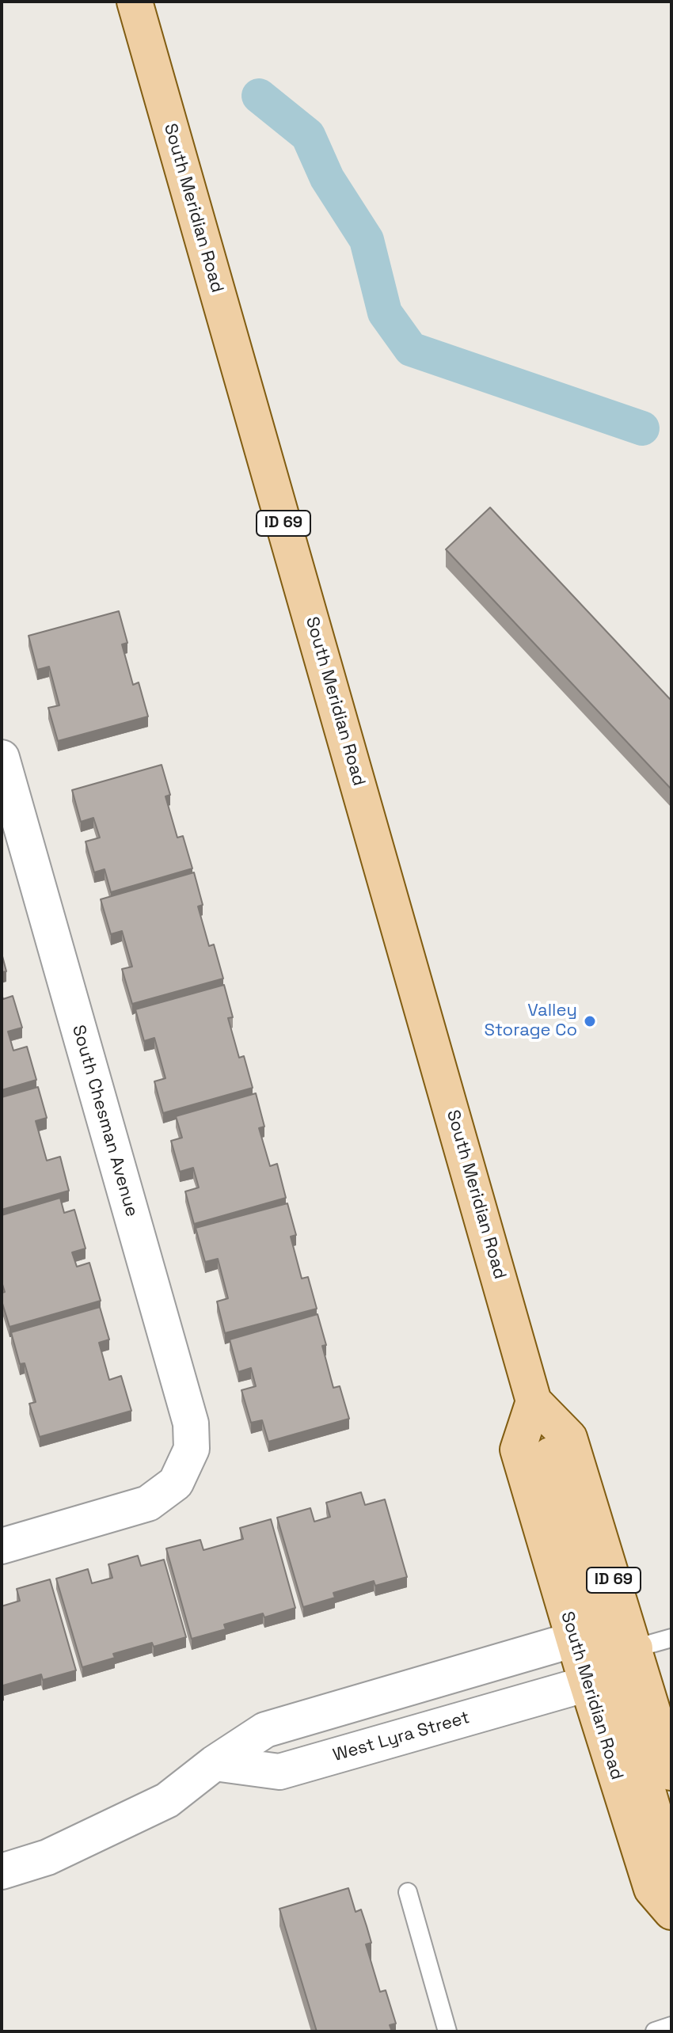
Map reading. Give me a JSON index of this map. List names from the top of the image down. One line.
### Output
{"streets":{"main road":["South Meridian Road","ID 69"],"street":["South Chesman Avenue","West Lyra Street"]},"crossings":[["South Meridian Road","West Lyra Street"]],"places":["Valley Storage Co"]}
